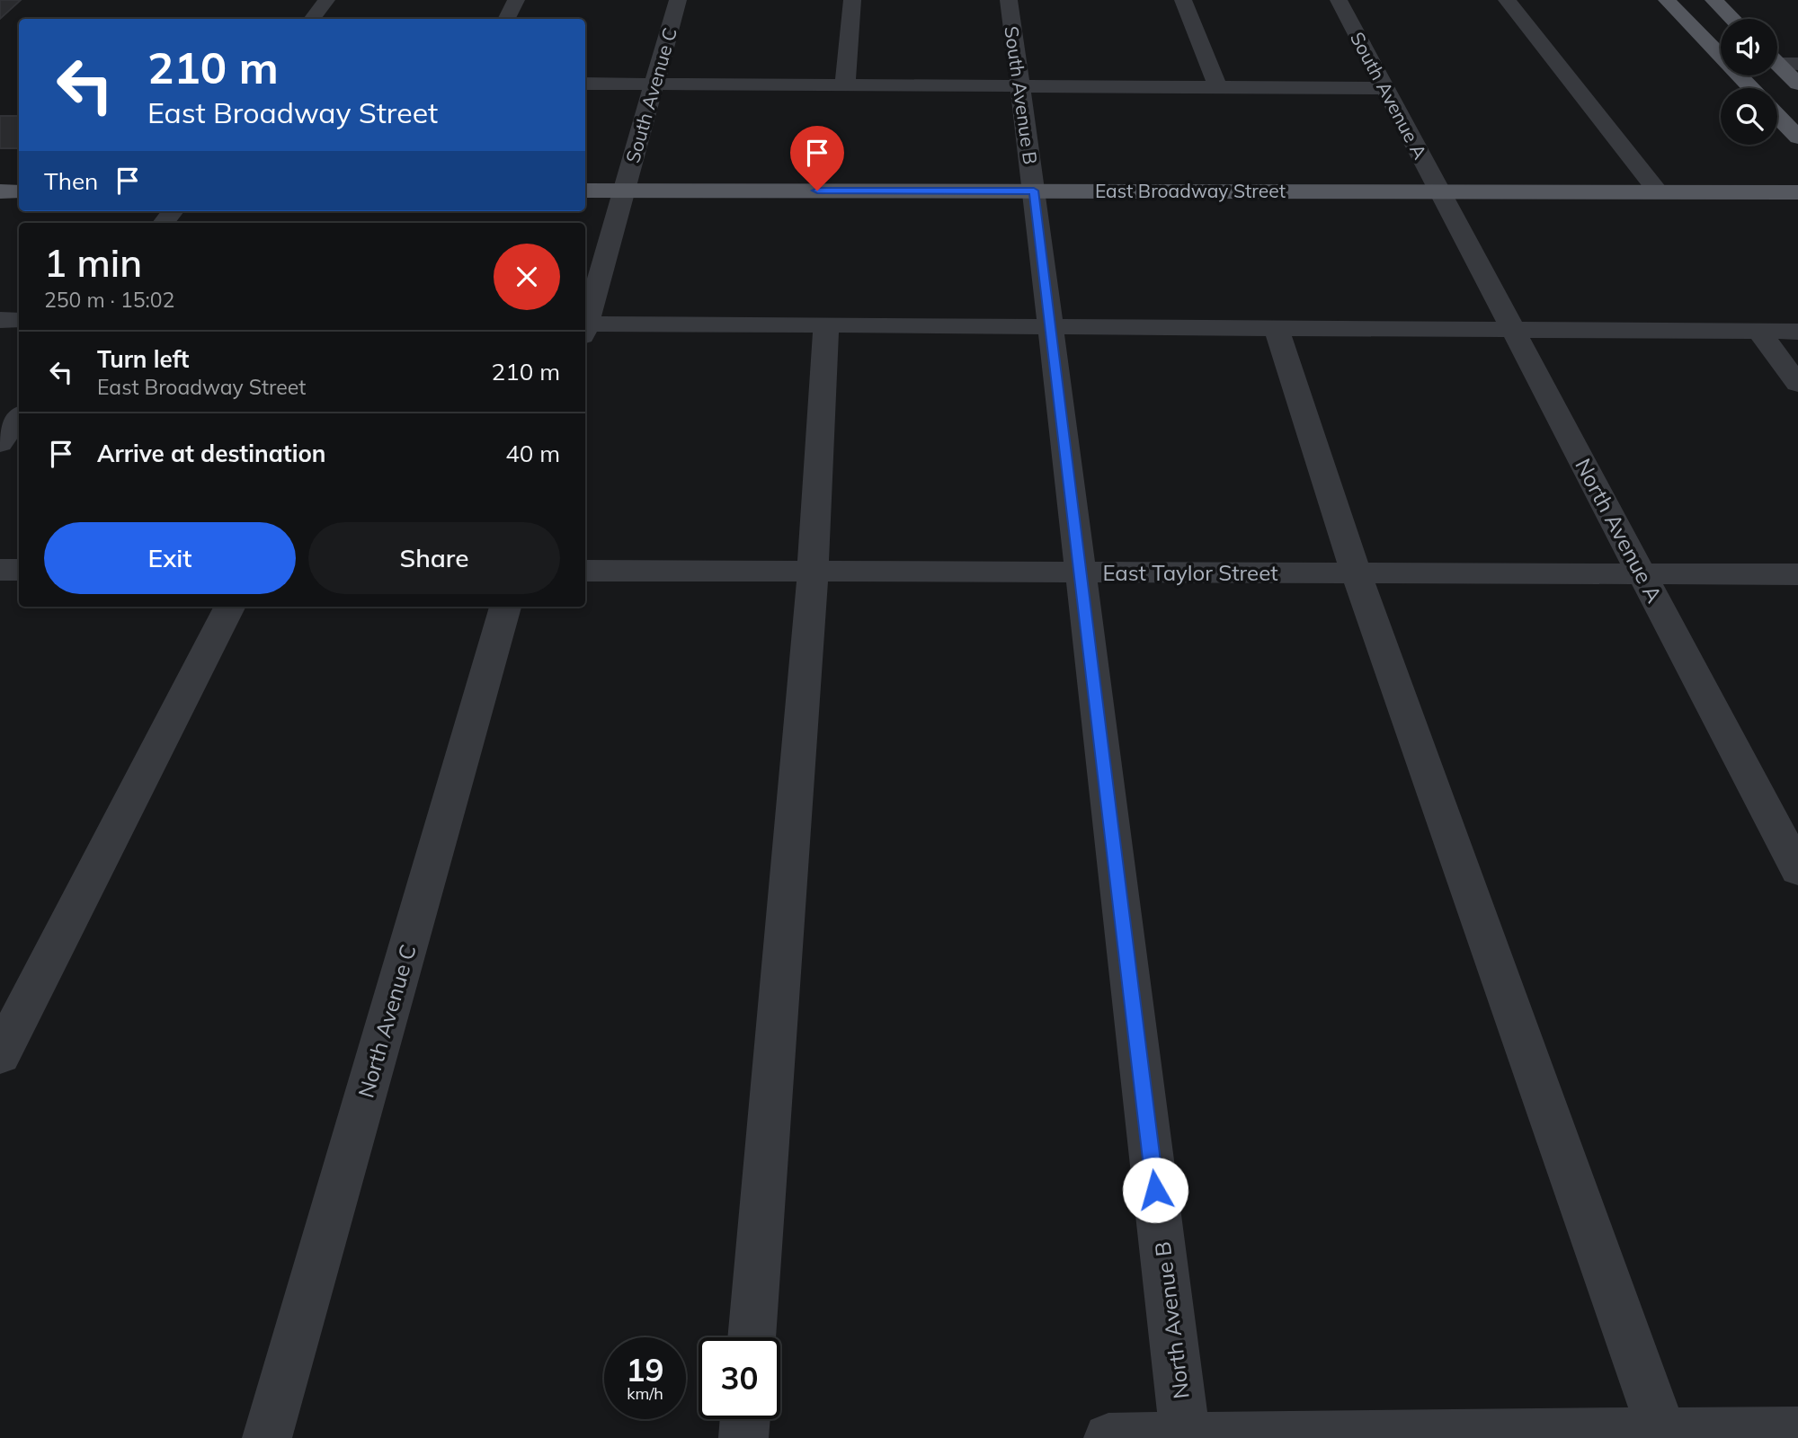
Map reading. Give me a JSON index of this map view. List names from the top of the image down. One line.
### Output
{"streets":{"main road":["East Broadway Street"],"street":["South Avenue C","South Avenue B","South Avenue A","North Avenue A","East Taylor Street","North Avenue C","North Avenue B"]},"crossings":[["South Avenue C","East Broadway Street"],["South Avenue B","East Broadway Street"],["South Avenue B","North Avenue B"],["South Avenue A","East Broadway Street"],["South Avenue A","North Avenue A"],["East Broadway Street","North Avenue A"],["East Broadway Street","North Avenue B"],["North Avenue A","East Taylor Street"],["East Taylor Street","North Avenue B"]],"page":{"turn":["210 m","East Broadway Street"],"then":"Then","heading":["1 min","250 m · 15:02"],"list":[{"name":"Turn left","note":"East Broadway Street","value":"210 m"},{"name":"Arrive at destination","value":"40 m"}],"buttons":["Exit","Share"],"speed":"19 km/h","limit":"30"}}
